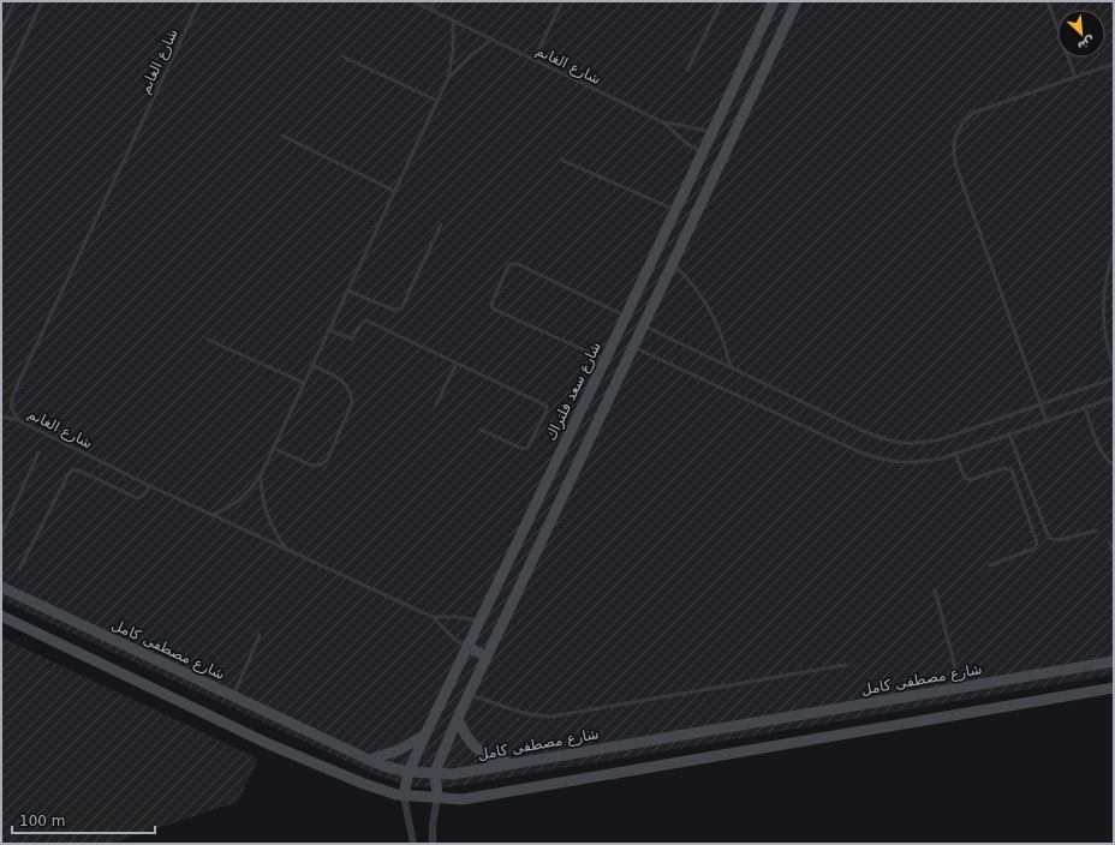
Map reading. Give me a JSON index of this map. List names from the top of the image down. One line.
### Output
{"streets":{"street":["شارع سعد فلتراك","شارع مصطفى كامل"],"lane":["شارع الغانم"]},"crossings":[["شارع الغانم","شارع سعد فلتراك"],["شارع سعد فلتراك","شارع مصطفى كامل"]],"scale_bar":"100 m","north":"bottom right"}
